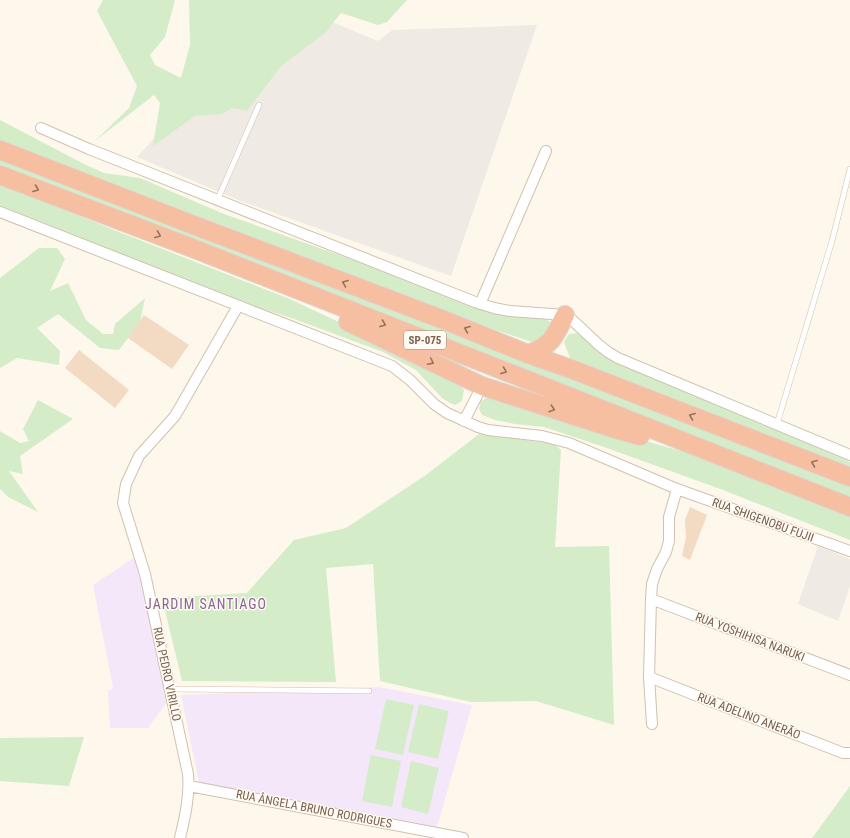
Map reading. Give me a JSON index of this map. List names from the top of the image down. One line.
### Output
{"streets":{"highway":["SP-075"],"street":["RUA SHIGENOBU FUJII","RUA YOSHIHISA NARUKI","RUA PEDRO VIRILLO","RUA ADELINO ANERÃO","RUA ÂNGELA BRUNO RODRIGUES"]},"crossings":[["RUA SHIGENOBU FUJII","RUA PEDRO VIRILLO"],["RUA PEDRO VIRILLO","RUA ÂNGELA BRUNO RODRIGUES"]],"districts":["JARDIM SANTIAGO"]}
